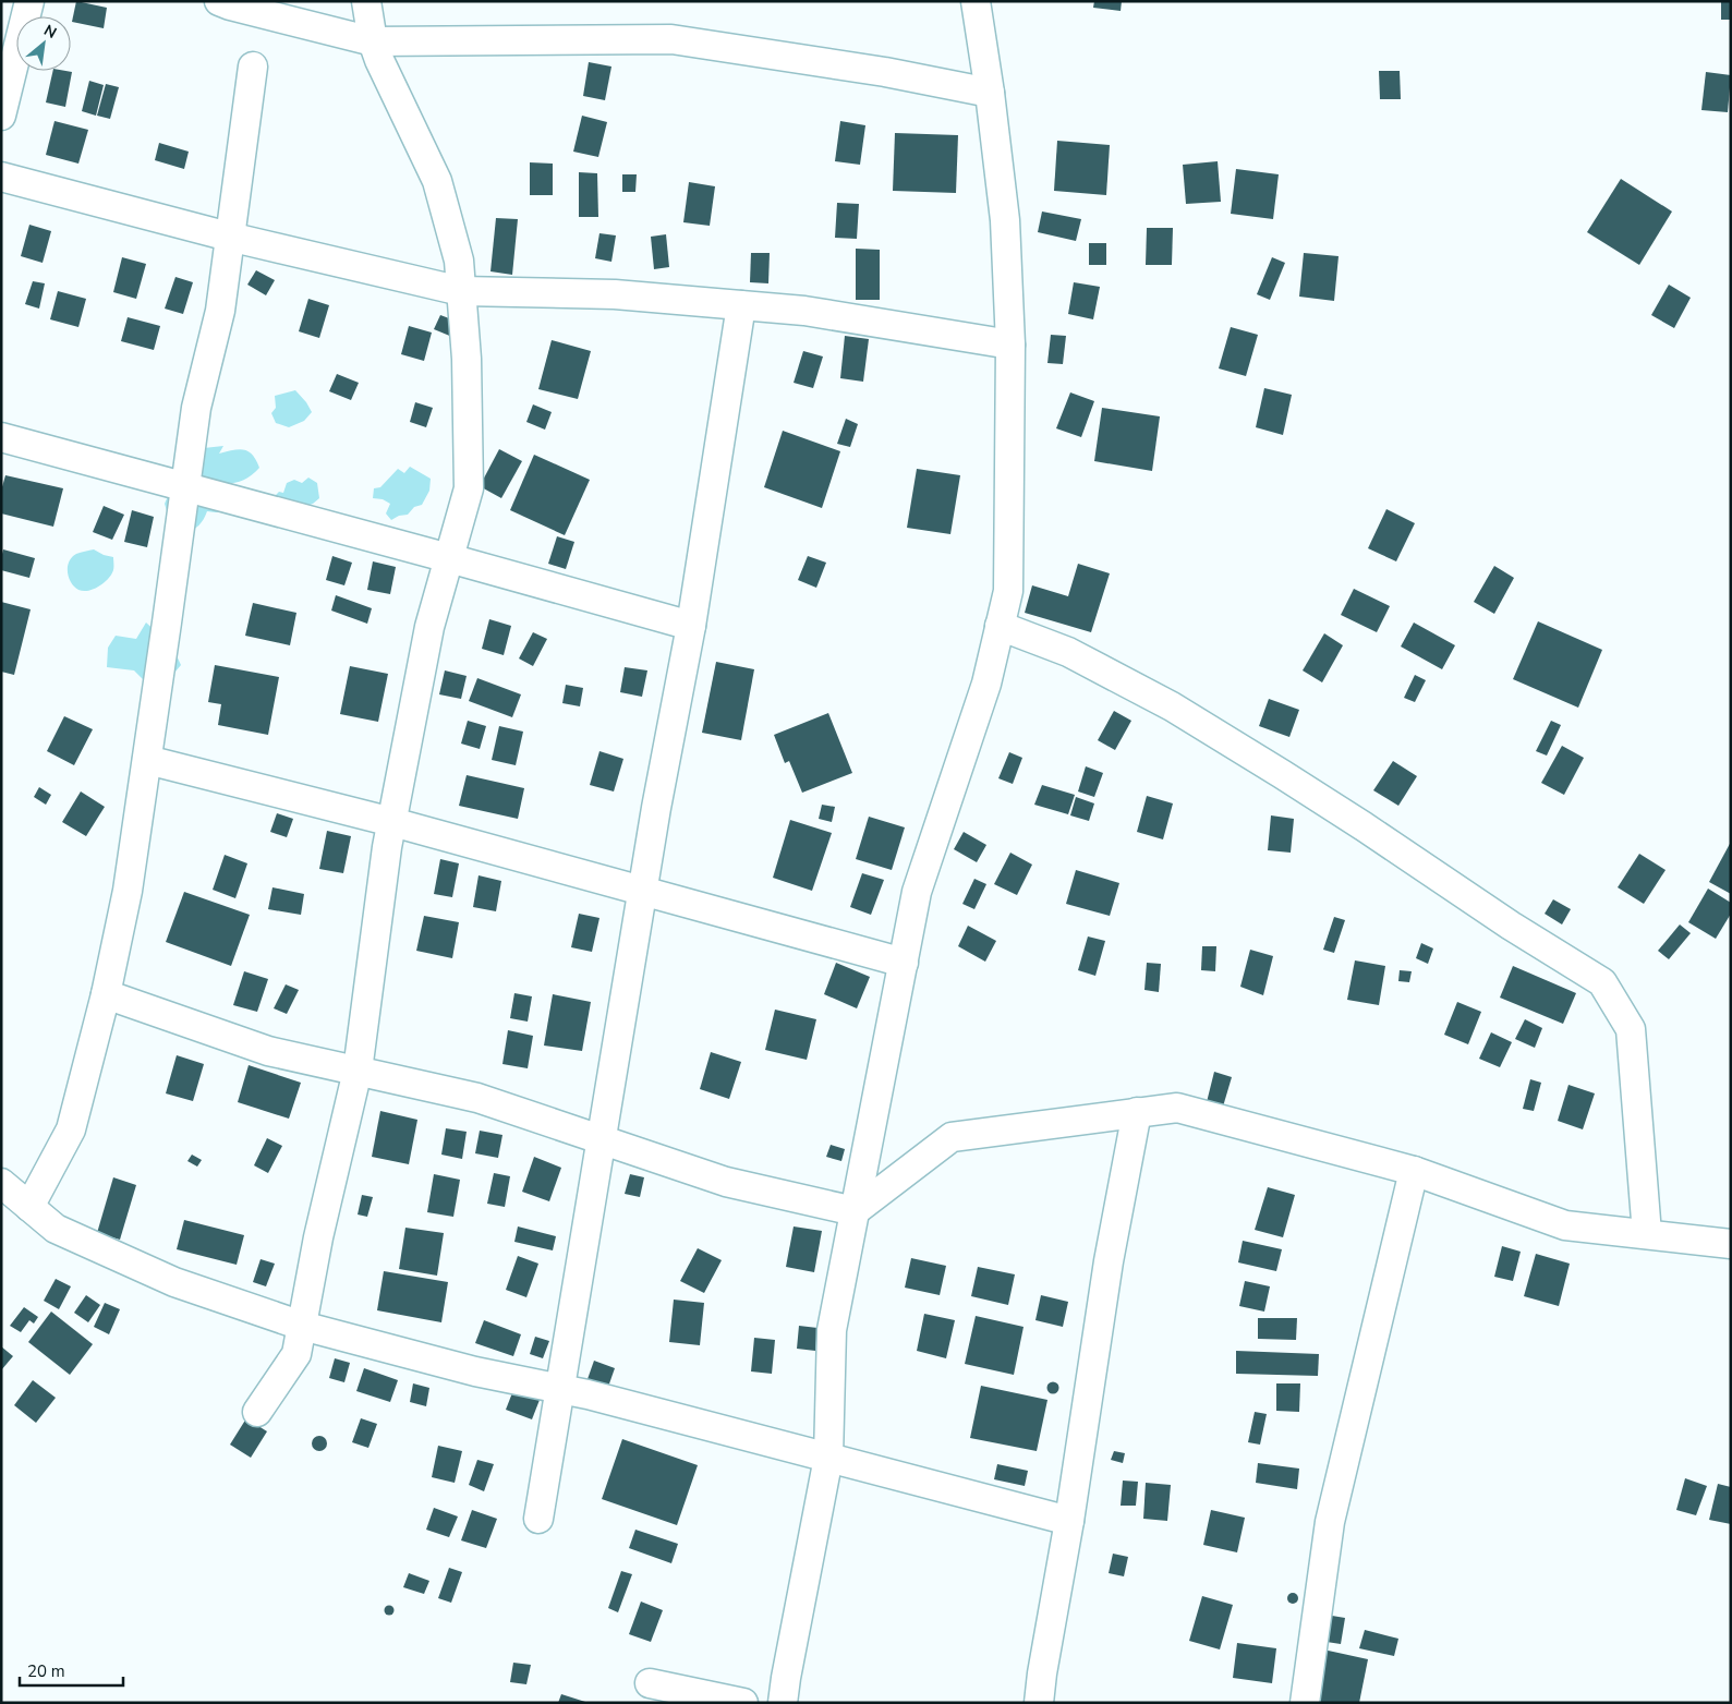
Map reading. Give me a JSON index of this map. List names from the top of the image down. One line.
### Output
{"scale_bar":"20 m","north":"top right"}
